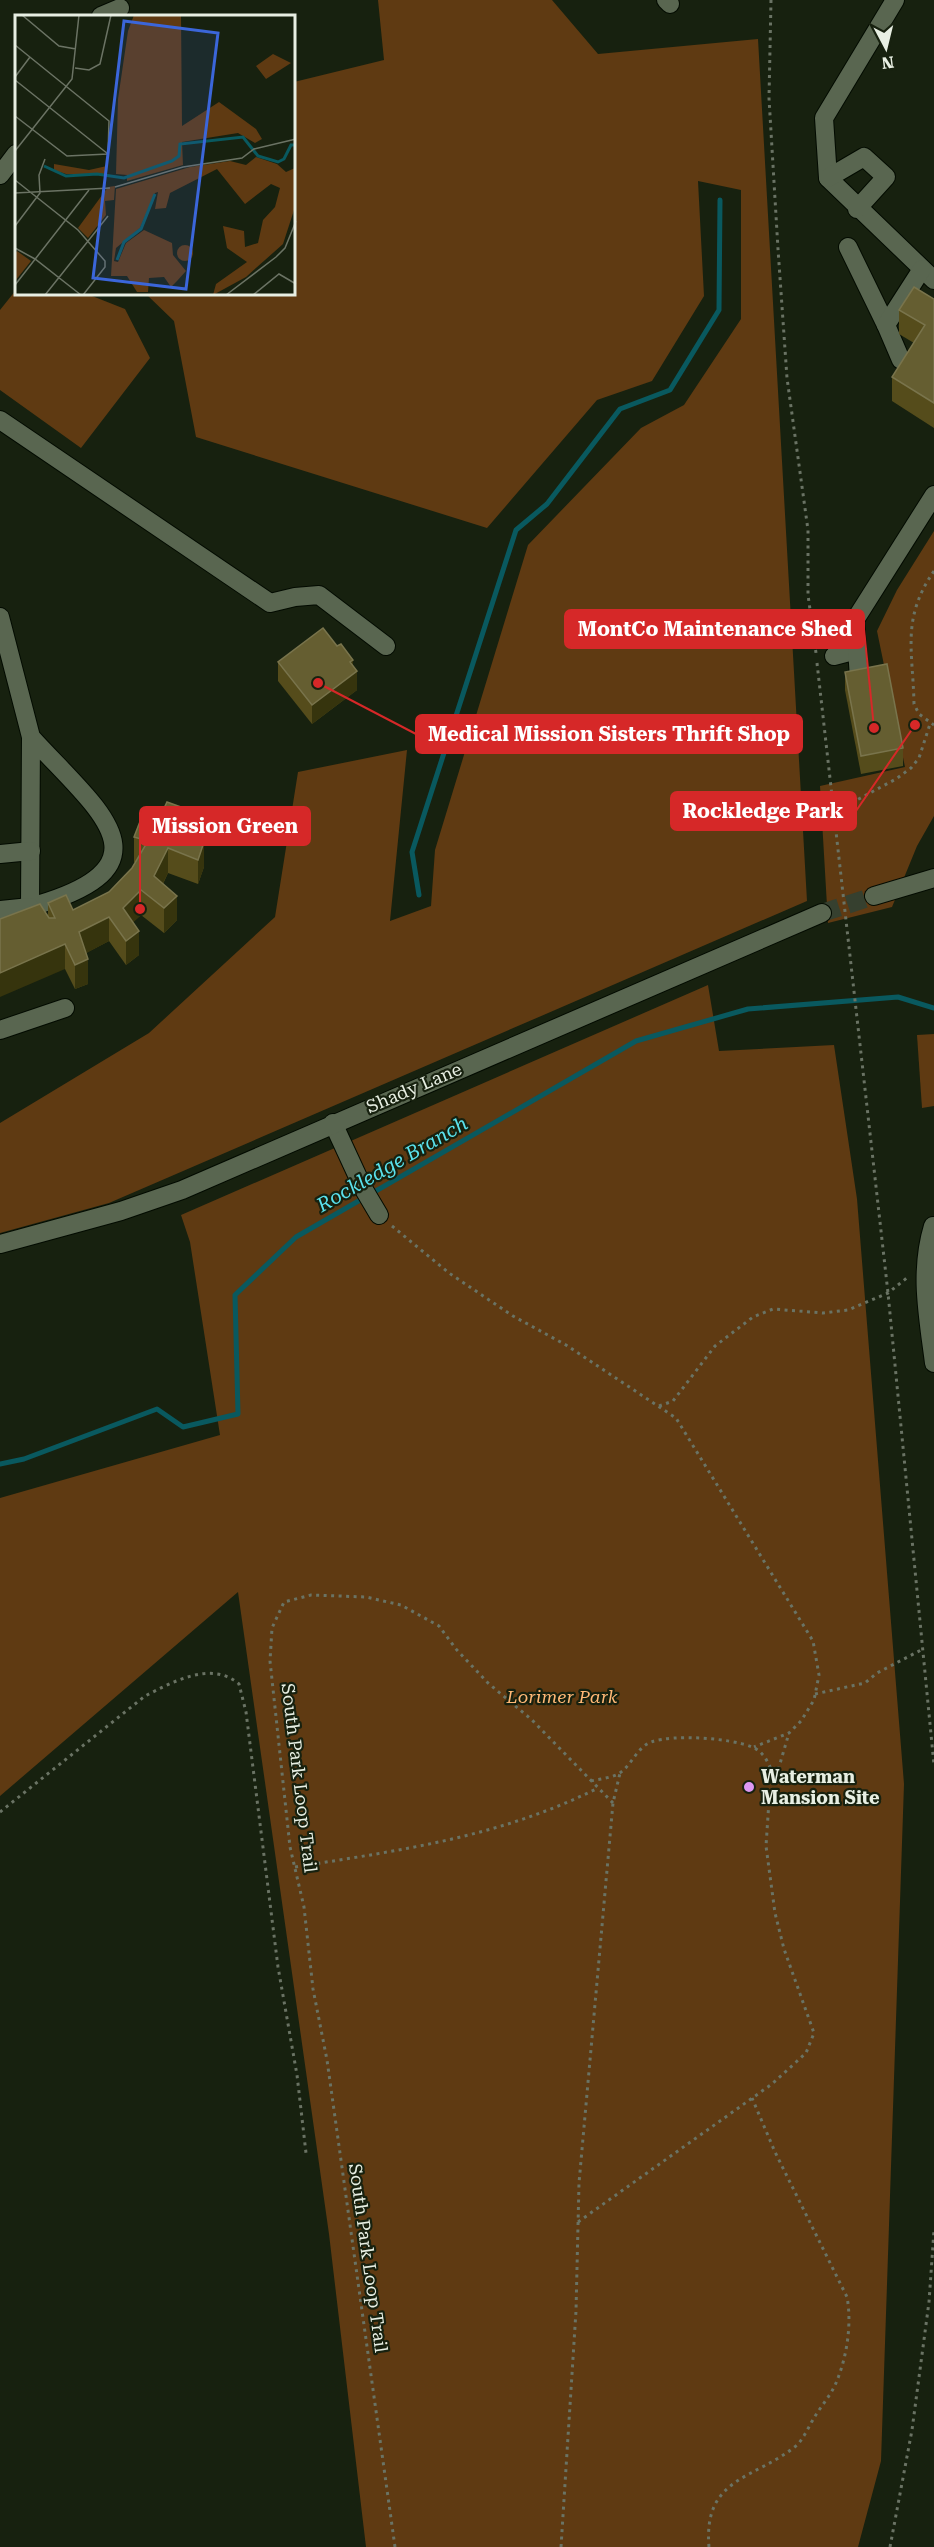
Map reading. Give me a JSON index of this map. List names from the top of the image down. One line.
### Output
{"streets":{"street":["Shady Lane"],"path":["South Park Loop Trail"]},"water":["Rockledge Branch"],"parks":["Lorimer Park"],"places":["Medical Mission Sisters Thrift Shop","Rockledge Park","MontCo Maintenance Shed","Mission Green","Waterman Mansion Site"],"north":"bottom"}
